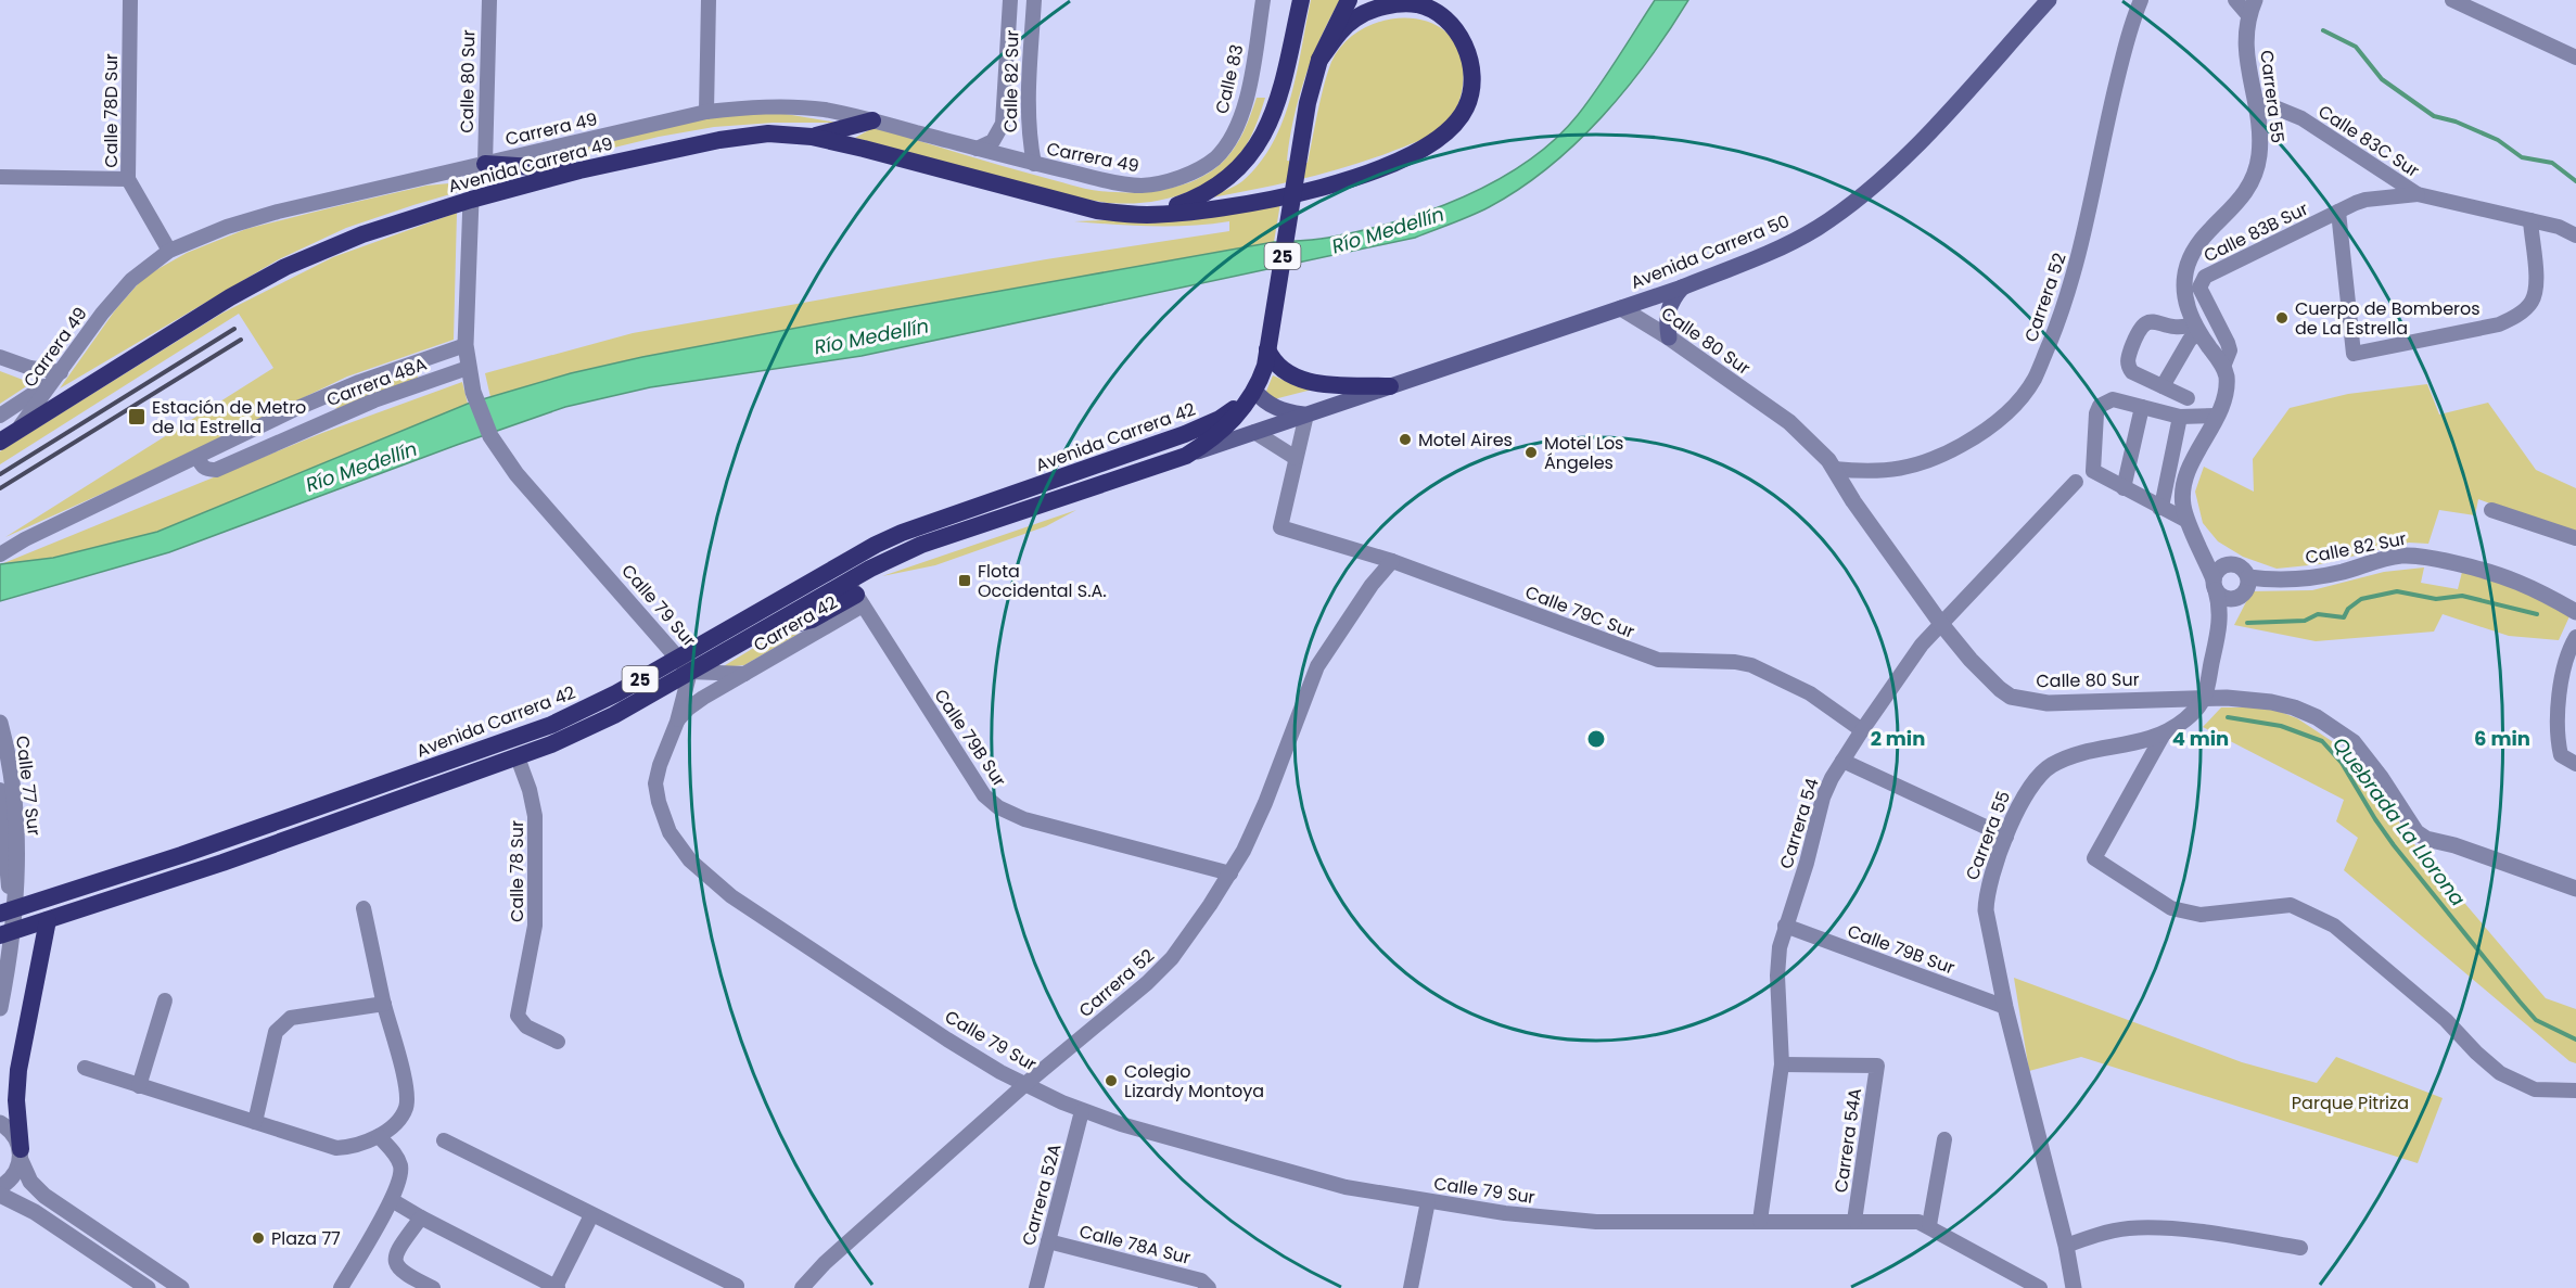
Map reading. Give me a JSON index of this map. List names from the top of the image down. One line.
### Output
{"streets":{"highway":["Avenida Carrera 49","25","Avenida Carrera 42"],"main road":["Avenida Carrera 50"],"street":["Calle 83","Calle 80 Sur","Calle 82 Sur","Carrera 55","Calle 78D Sur","Carrera 49","Calle 83C Sur","Calle 83B Sur","Carrera 52","Carrera 48A","Calle 79 Sur","Calle 79C Sur","Carrera 42","Calle 79B Sur","Calle 77 Sur","Carrera 54","Calle 78 Sur","Carrera 54A","Carrera 52A","Calle 78A Sur"]},"crossings":[["Calle 83","Carrera 49"],["Calle 80 Sur","Carrera 55"],["Calle 80 Sur","Carrera 49"],["Calle 80 Sur","Avenida Carrera 50"],["Calle 80 Sur","Carrera 52"],["Calle 80 Sur","Carrera 54"],["Calle 82 Sur","Carrera 49"],["Carrera 55","Calle 83C Sur"],["Carrera 55","Calle 83B Sur"],["Carrera 55","Calle 79B Sur"],["Calle 78D Sur","Carrera 49"],["Carrera 49","Avenida Carrera 49"],["Calle 83C Sur","Calle 83B Sur"],["Avenida Carrera 49","Calle 79 Sur"],["Avenida Carrera 50","Avenida Carrera 42"],["25","Avenida Carrera 42"],["Carrera 52","Calle 79 Sur"],["Carrera 52","Calle 79C Sur"],["Carrera 52","Calle 79B Sur"],["Carrera 48A","Calle 79 Sur"],["Avenida Carrera 42","Calle 79 Sur"],["Avenida Carrera 42","Carrera 42"],["Avenida Carrera 42","Calle 79B Sur"],["Avenida Carrera 42","Calle 77 Sur"],["Avenida Carrera 42","Calle 78 Sur"],["Calle 79 Sur","Carrera 42"],["Calle 79 Sur","Carrera 54"],["Calle 79 Sur","Carrera 54A"],["Calle 79 Sur","Carrera 52A"],["Calle 79C Sur","Carrera 54"],["Carrera 42","Calle 79B Sur"],["Calle 79B Sur","Carrera 54"],["Carrera 54","Carrera 54A"],["Carrera 52A","Calle 78A Sur"]],"water":["Río Medellín","Quebrada La Llorona"],"parks":["Parque Pitriza"],"places":{"other":["Cuerpo de Bomberos de La Estrella","Motel Aires","Motel Los Ángeles","Colegio Lizardy Montoya","Plaza 77"],"transit":["Estación de Metro de la Estrella","Flota Occidental S.A."]},"rings":["2 min","4 min","6 min"]}
